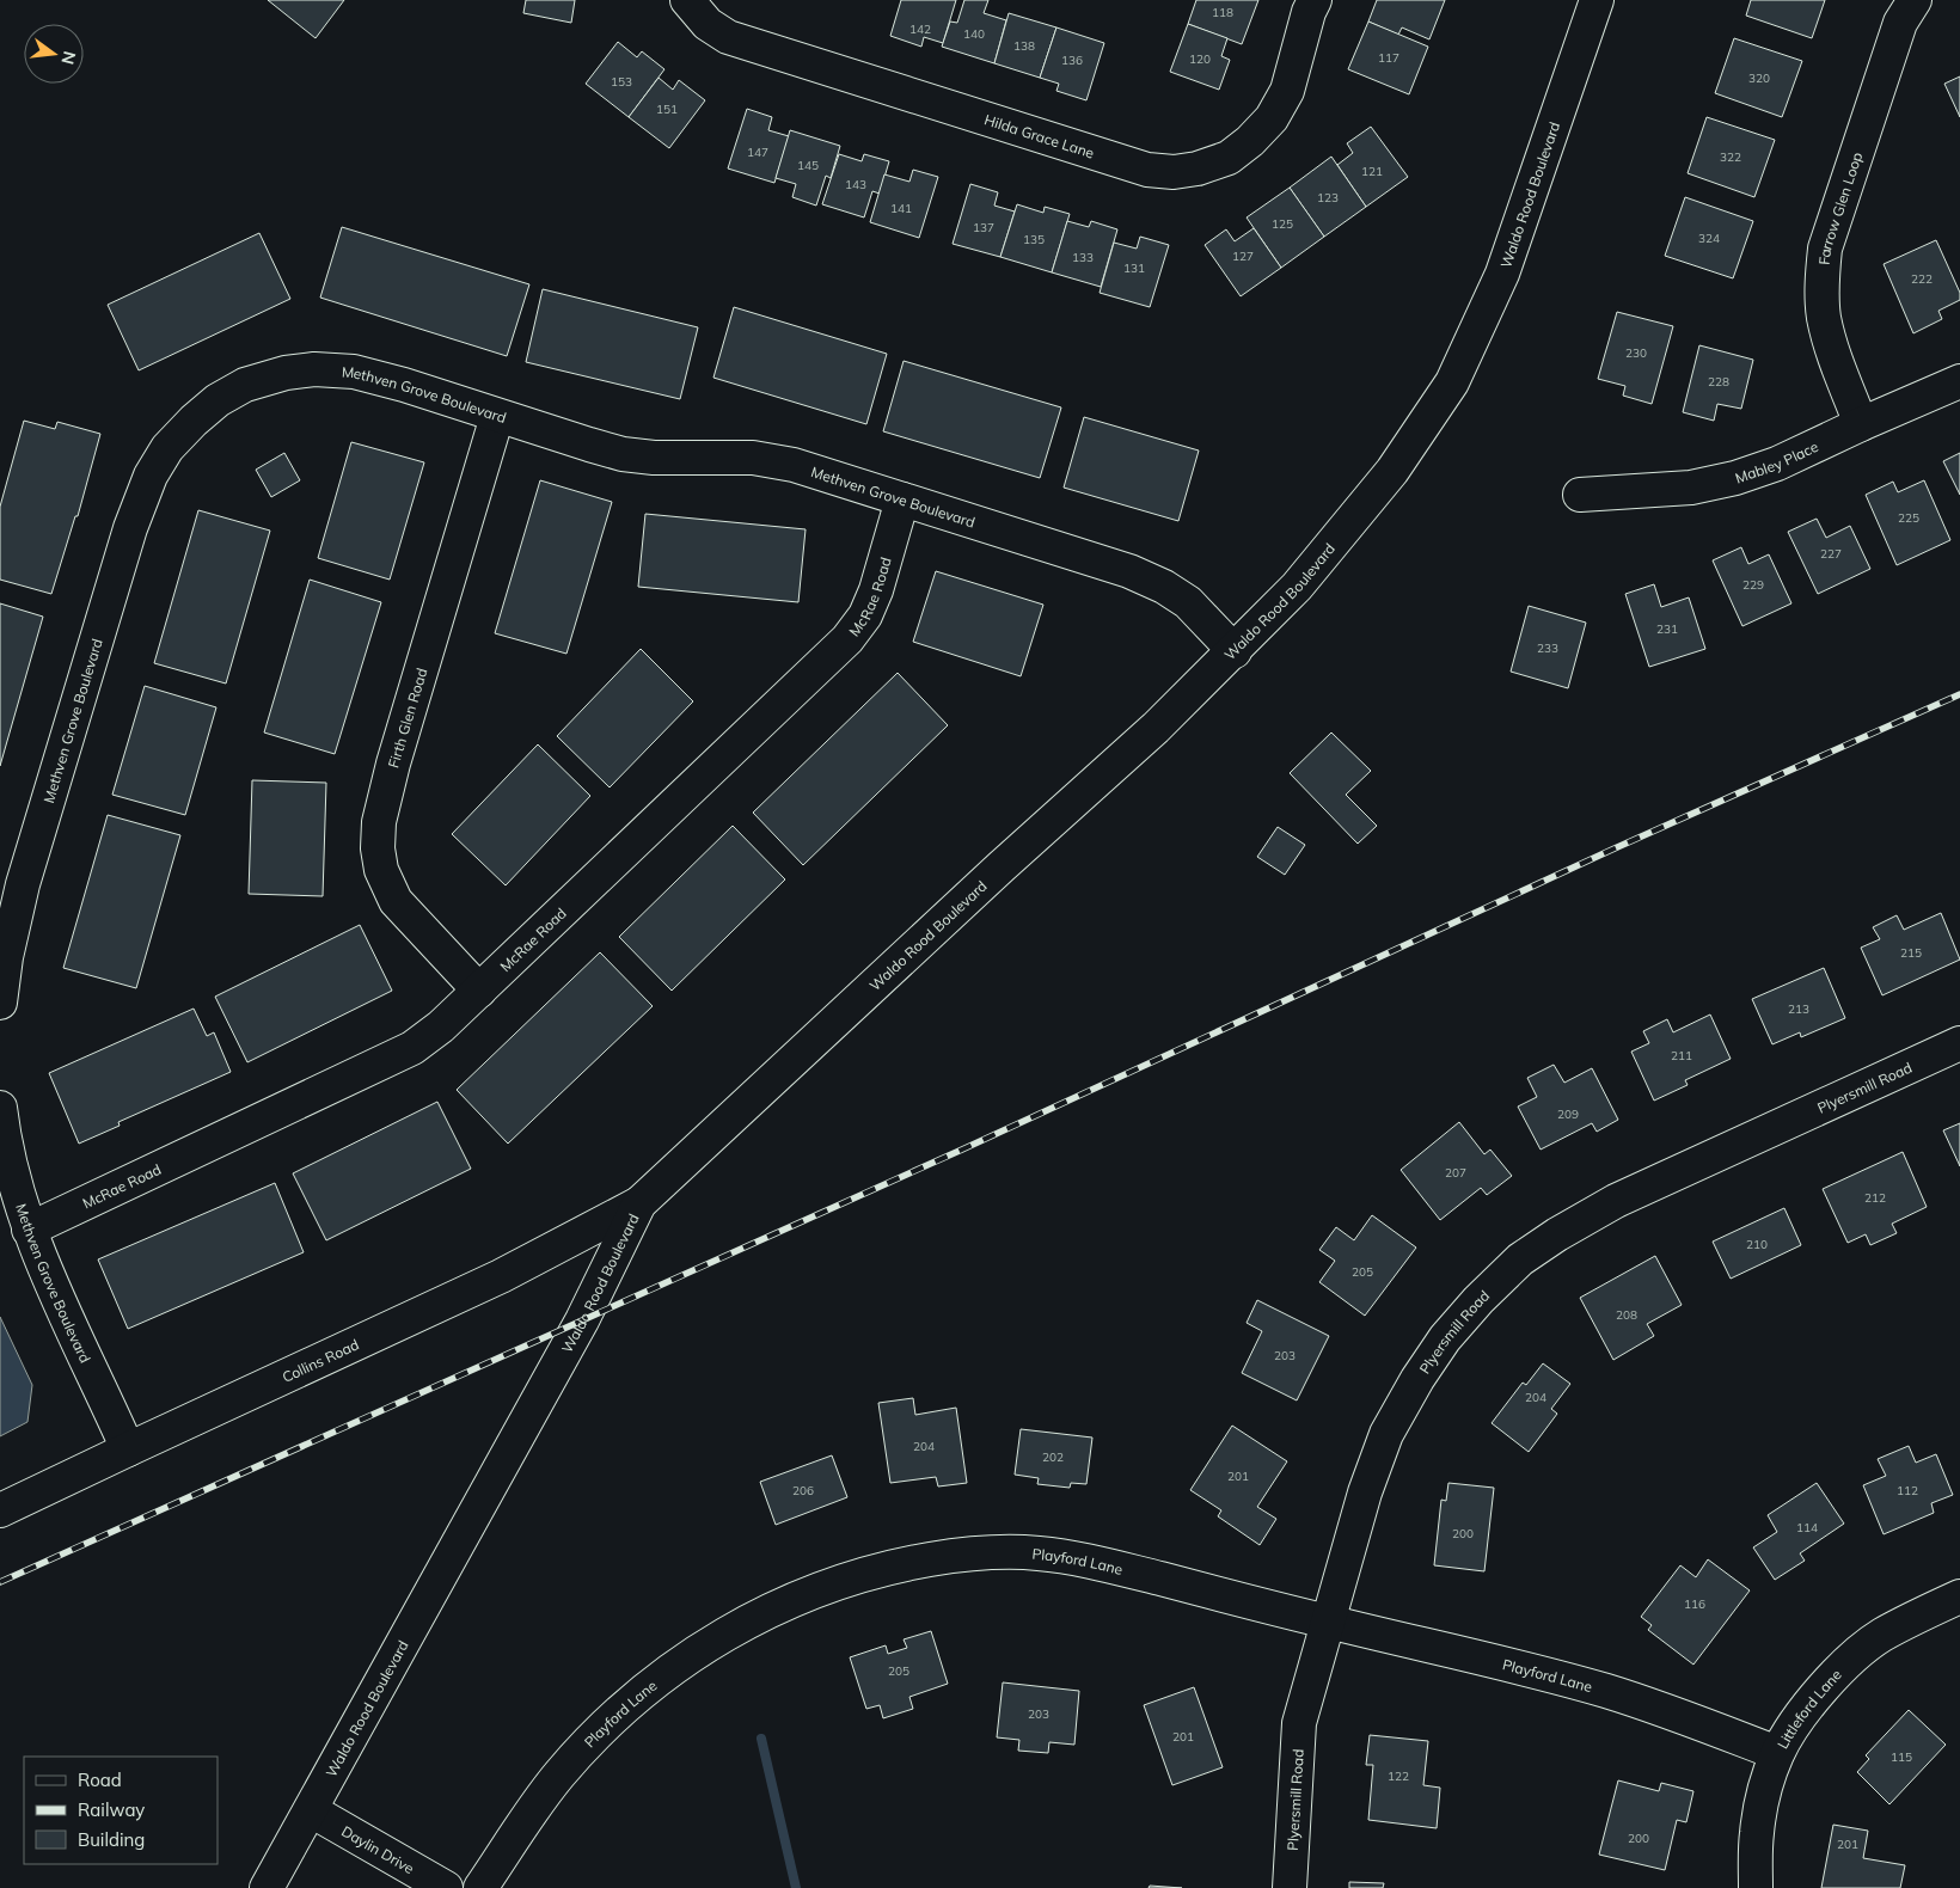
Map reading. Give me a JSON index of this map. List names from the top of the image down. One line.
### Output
{"streets":{"street":["Hilda Grace Lane","Waldo Rood Boulevard","Farrow Glen Loop","Methven Grove Boulevard","Mabley Place","McRae Road","Firth Glen Road","Plyersmill Road","Collins Road","Playford Lane","Littleford Lane","Daylin Drive"]},"crossings":[["Waldo Rood Boulevard","Methven Grove Boulevard"],["Waldo Rood Boulevard","Collins Road"],["Waldo Rood Boulevard","Daylin Drive"],["Farrow Glen Loop","Mabley Place"],["Methven Grove Boulevard","McRae Road"],["Methven Grove Boulevard","Firth Glen Road"],["Methven Grove Boulevard","Collins Road"],["McRae Road","Firth Glen Road"],["Plyersmill Road","Playford Lane"],["Playford Lane","Littleford Lane"]],"house_numbers":["118","142","140","138","117","120","136","320","153","151","147","322","145","121","143","123","141","125","137","324","135","127","133","131","222","230","228","225","227","229","231","233","215","213","211","209","207","212","210","205","208","203","204","204","202","201","206","112","114","200","116","205","203","201","115","122","200","201"],"legend":["Road","Railway","Building"],"north":"right"}
